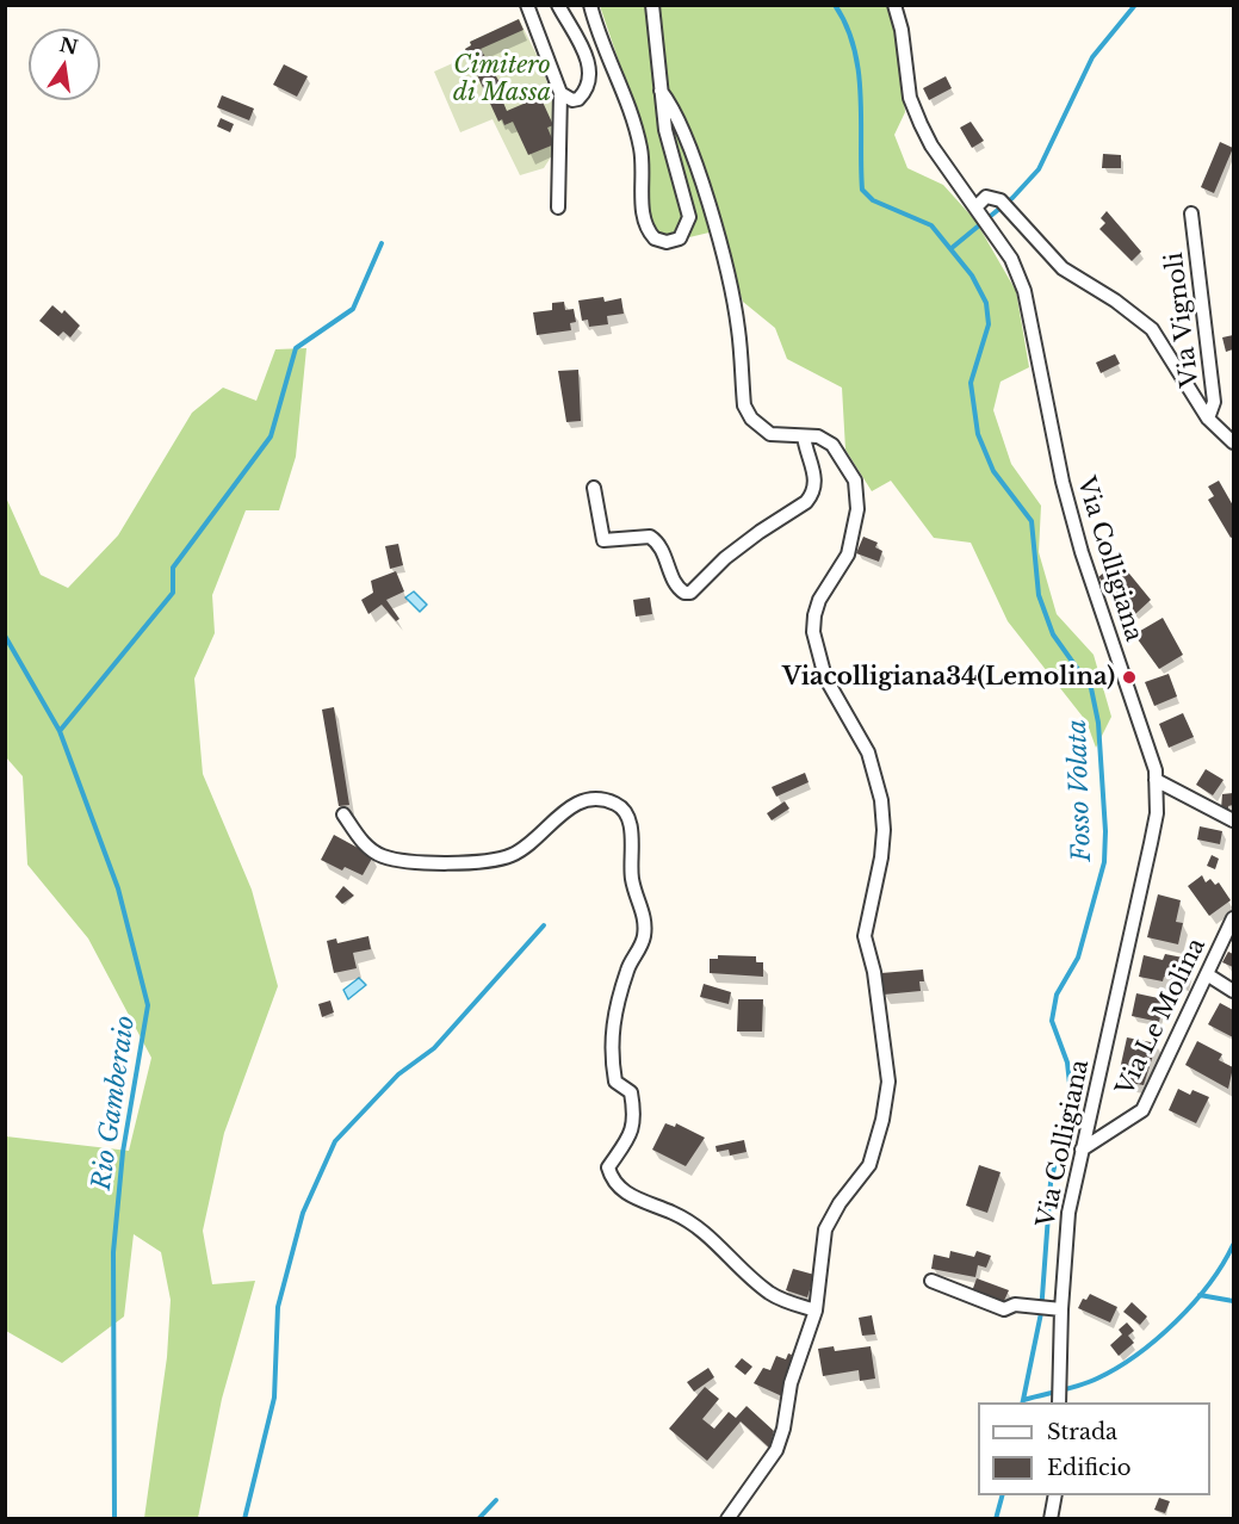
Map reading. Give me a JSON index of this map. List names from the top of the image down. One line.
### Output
{"streets":{"street":["Via Vignoli","Via Colligiana","Via Le Molina"]},"crossings":[["Via Colligiana","Via Le Molina"]],"water":["Fosso Volata","Rio Gamberaio"],"parks":["Cimitero di Massa"],"places":["Viacolligiana34(Lemolina)"],"legend":["Strada","Edificio"],"north":"top"}
